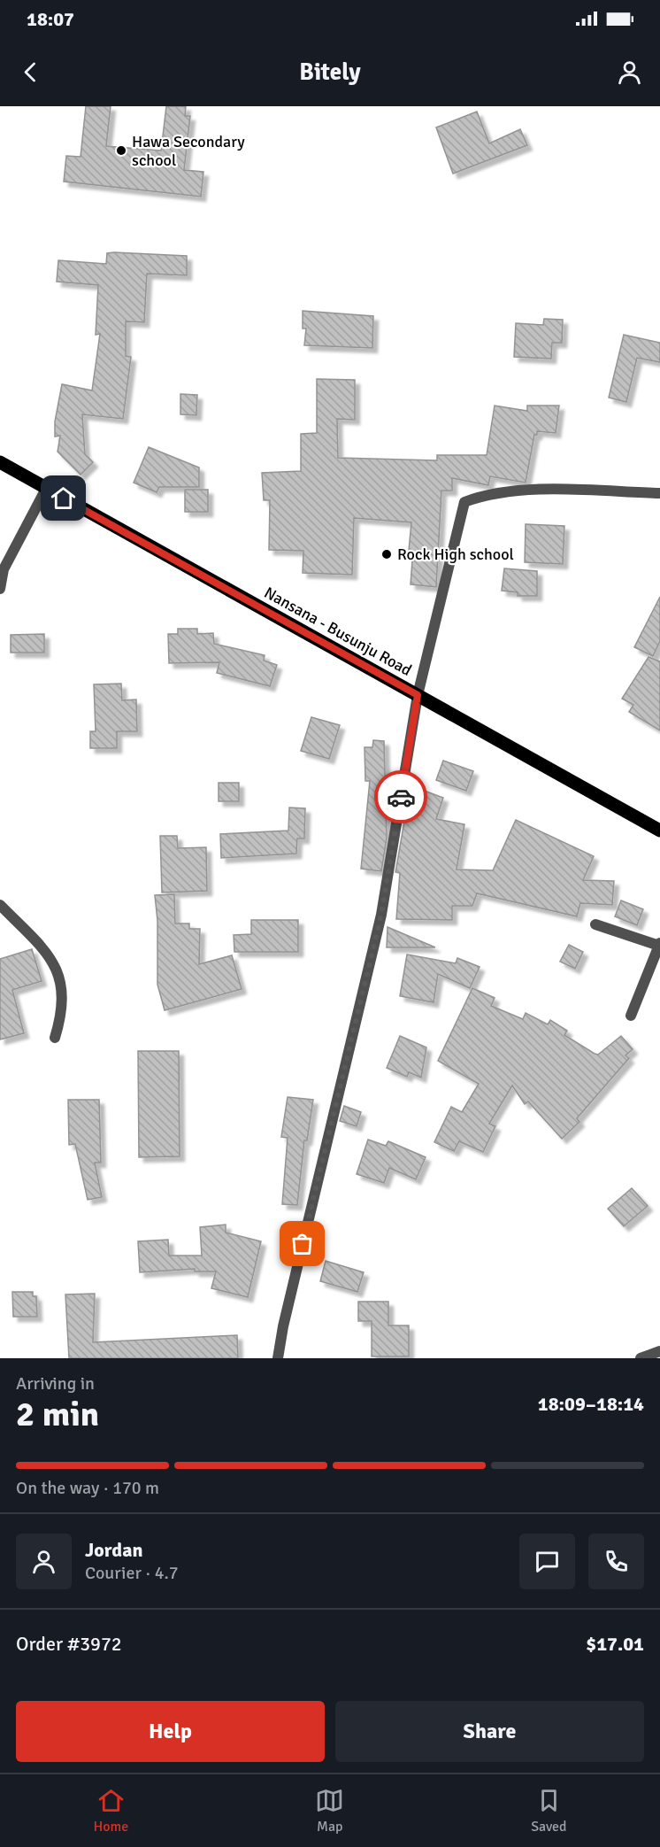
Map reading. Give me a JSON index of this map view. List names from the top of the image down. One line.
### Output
{"streets":{"main road":["Nansana - Busunju Road"]},"places":["Hawa Secondary school","Rock High school"],"page":{"status":"18:07","header":"Bitely","heading":["2 min","Arriving in","18:09–18:14"],"panel":["Jordan","Courier · 4.7","Order #3972","$17.01"],"bar":"On the way · 170 m","buttons":["Help","Share"],"tabs":["Home","Map","Saved"]}}
